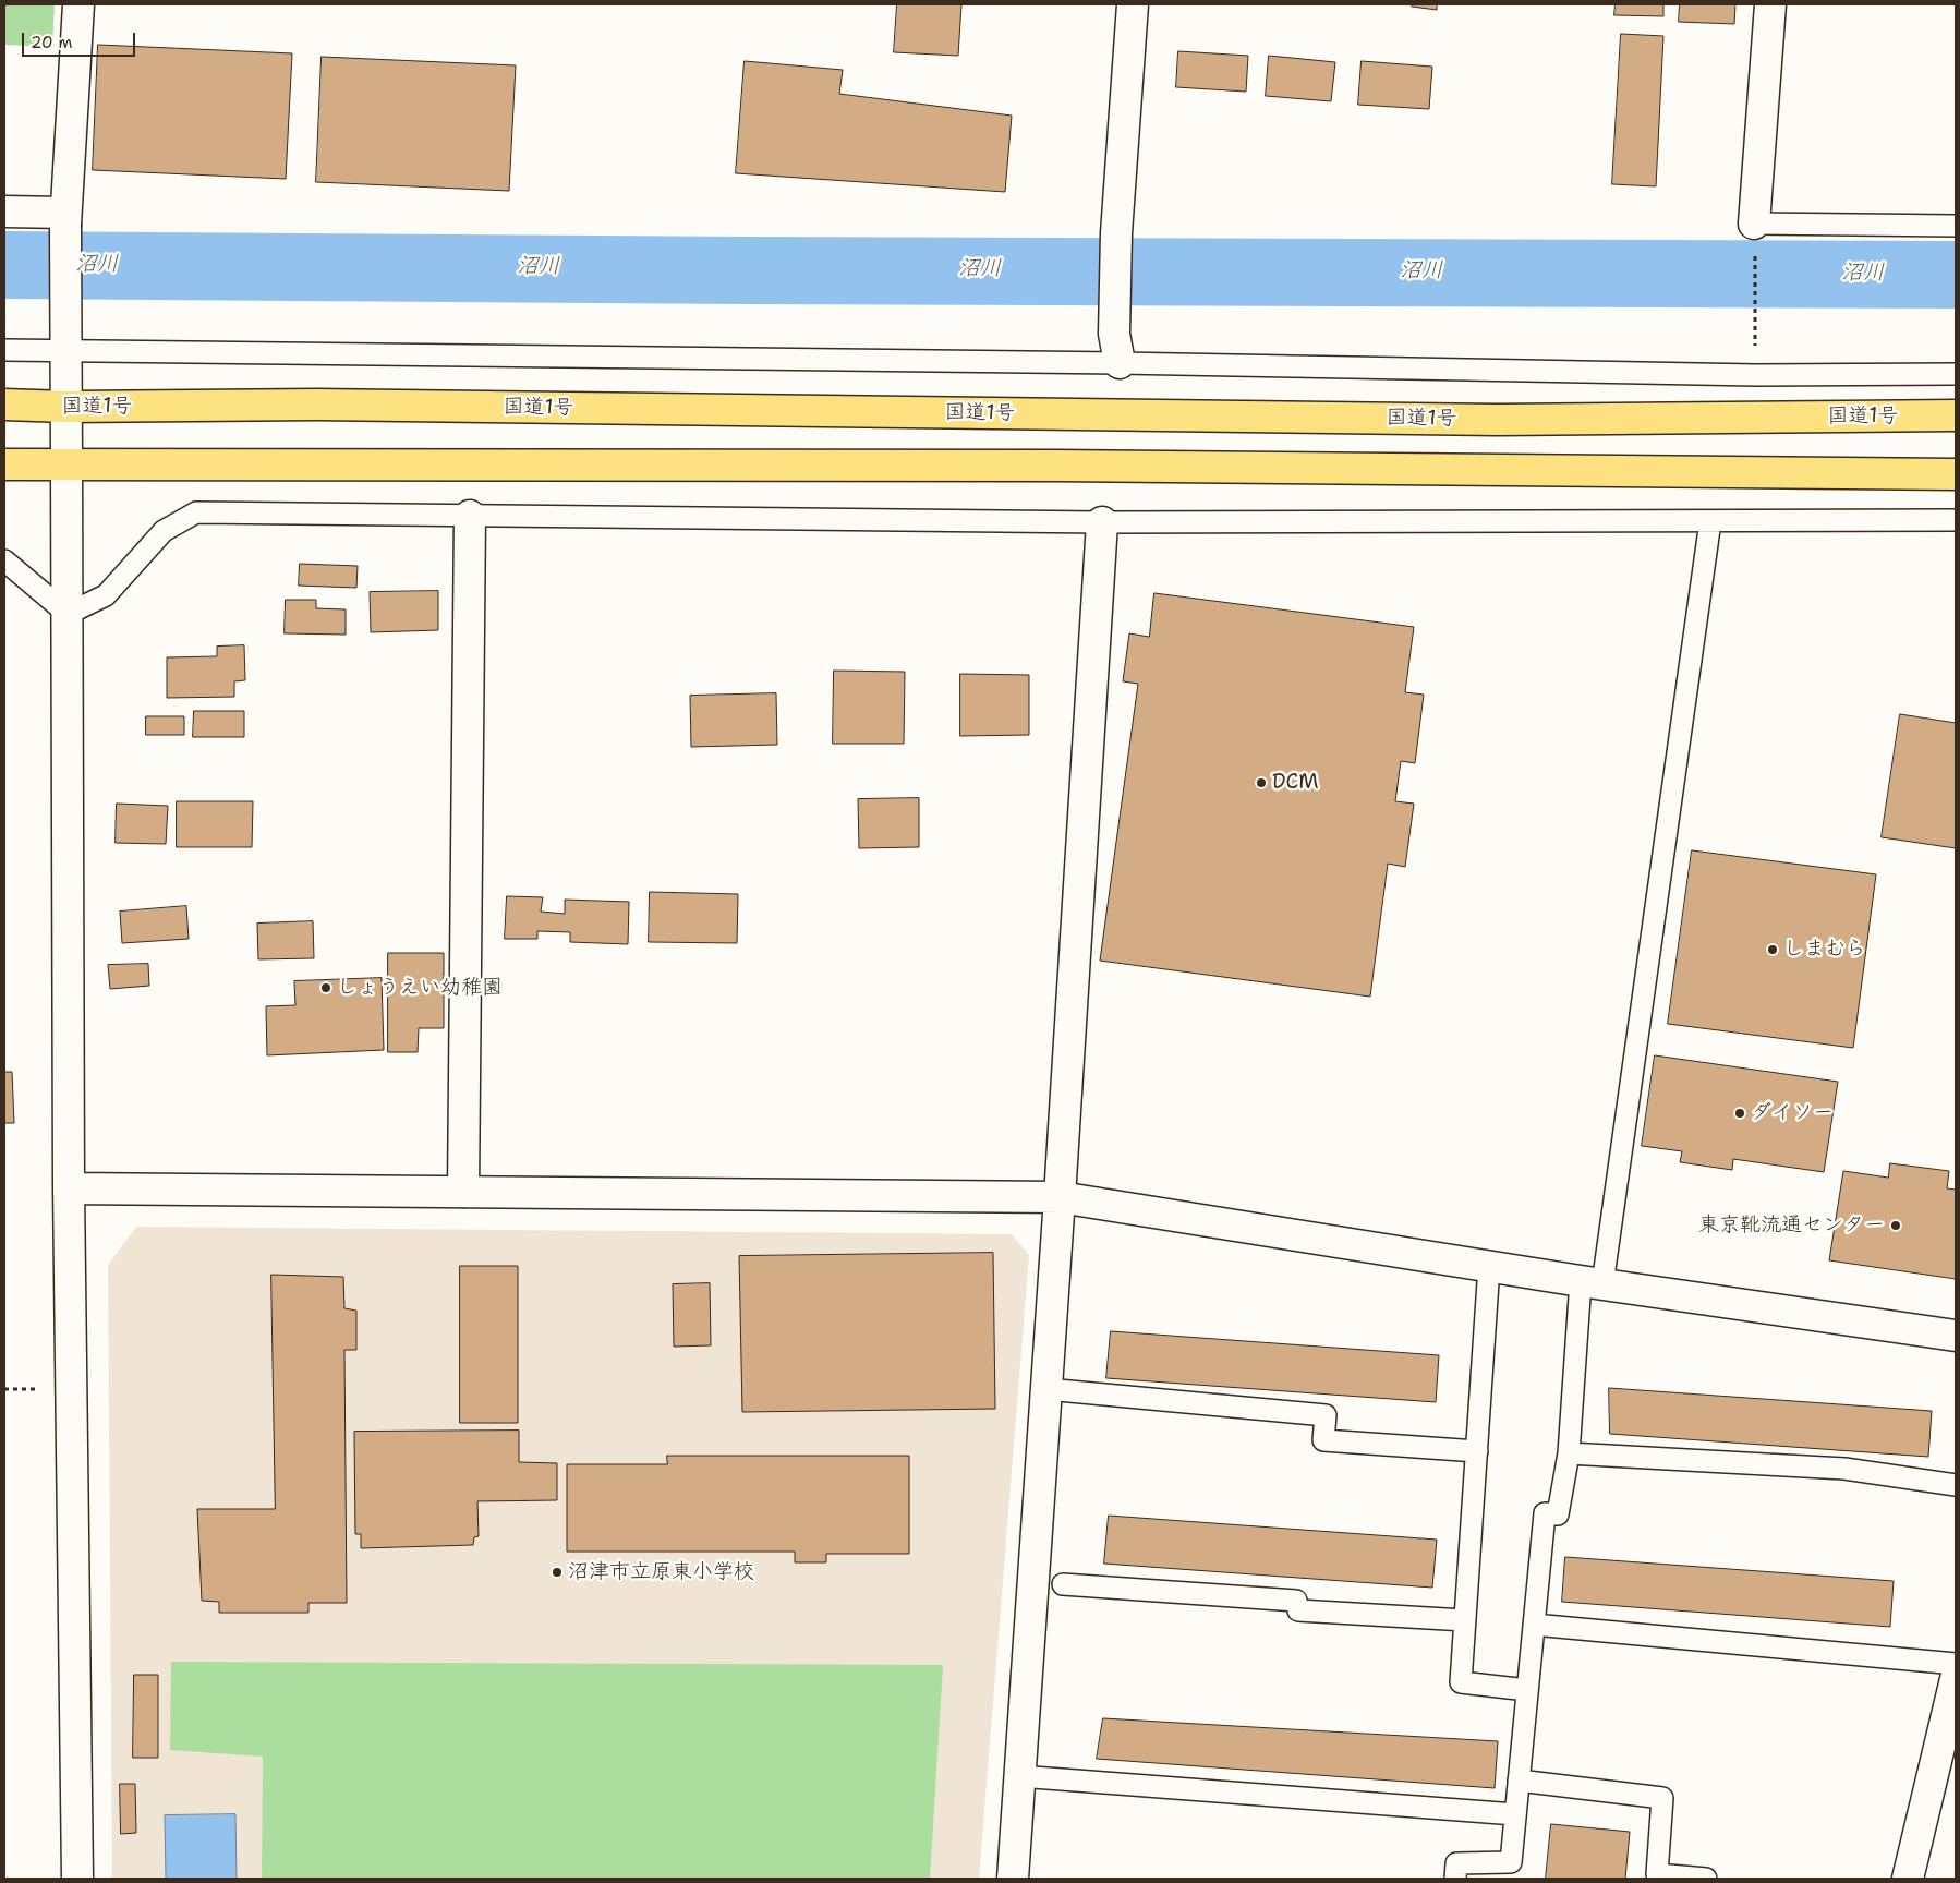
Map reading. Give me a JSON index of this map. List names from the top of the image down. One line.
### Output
{"streets":{"highway":["国道1号"]},"water":["沼川"],"places":["DCM","しまむら","しょうえい幼稚園","ダイソー","東京靴流通センター","沼津市立原東小学校"],"scale_bar":"20 m"}
